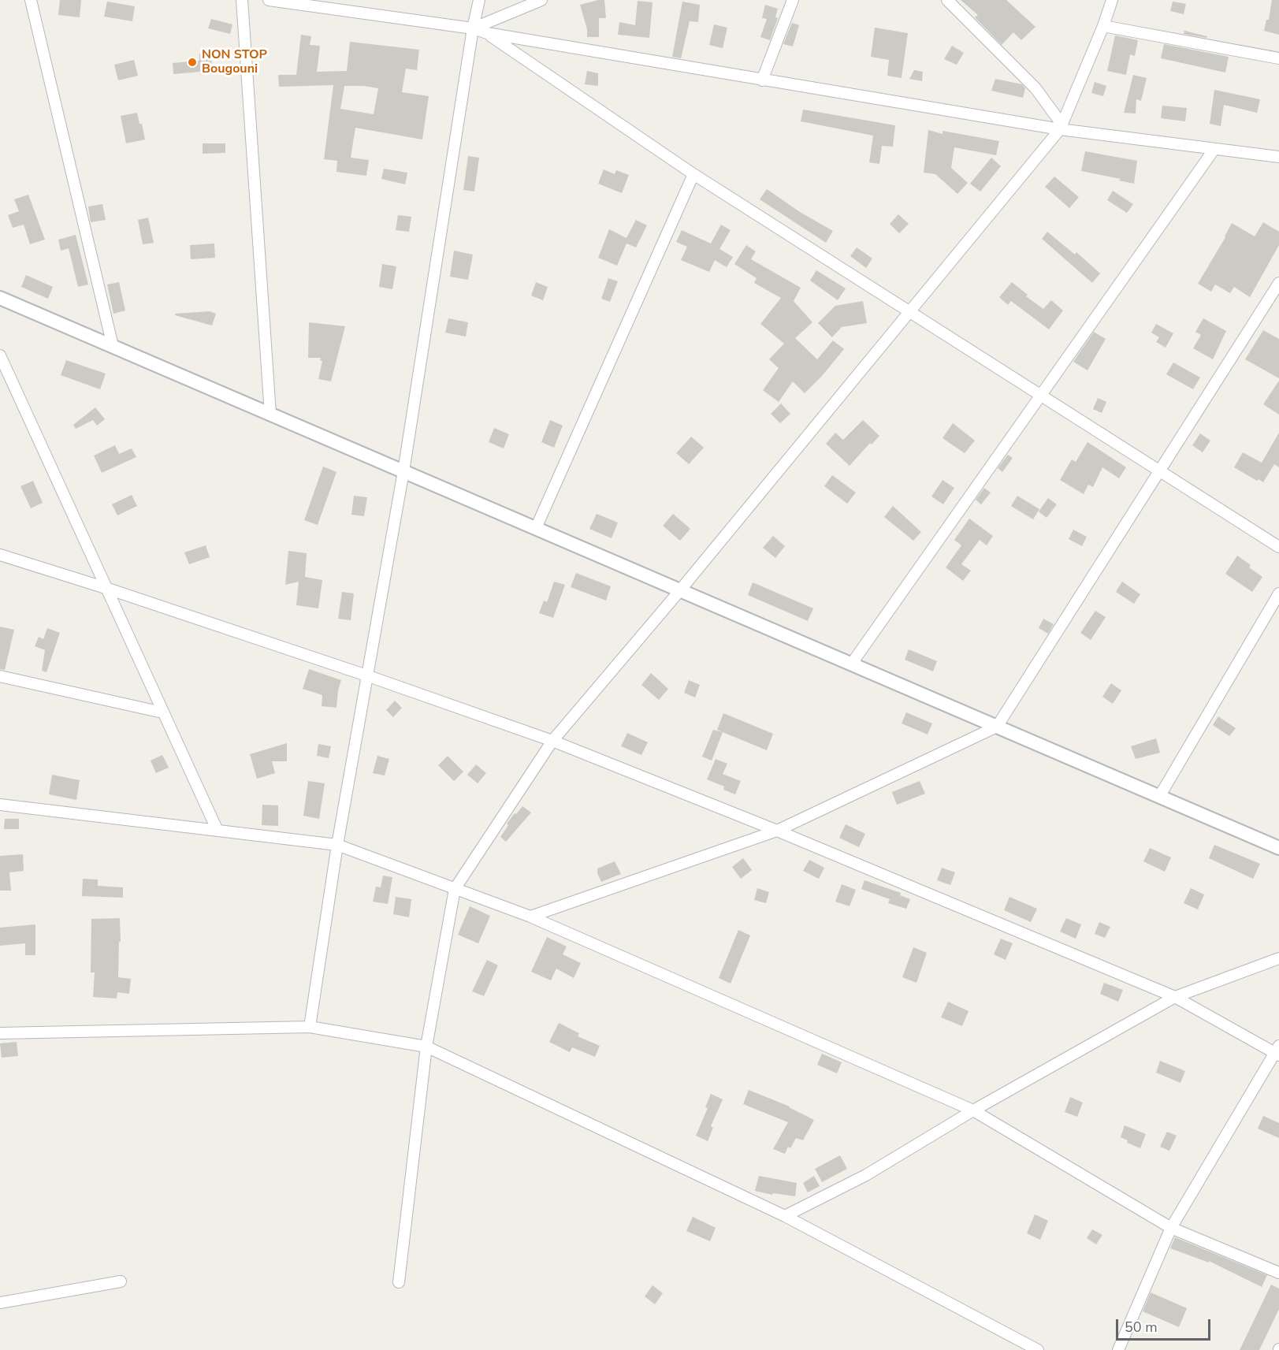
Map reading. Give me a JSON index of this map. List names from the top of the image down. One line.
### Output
{"places":["NON STOP Bougouni"],"scale_bar":"50 m"}
